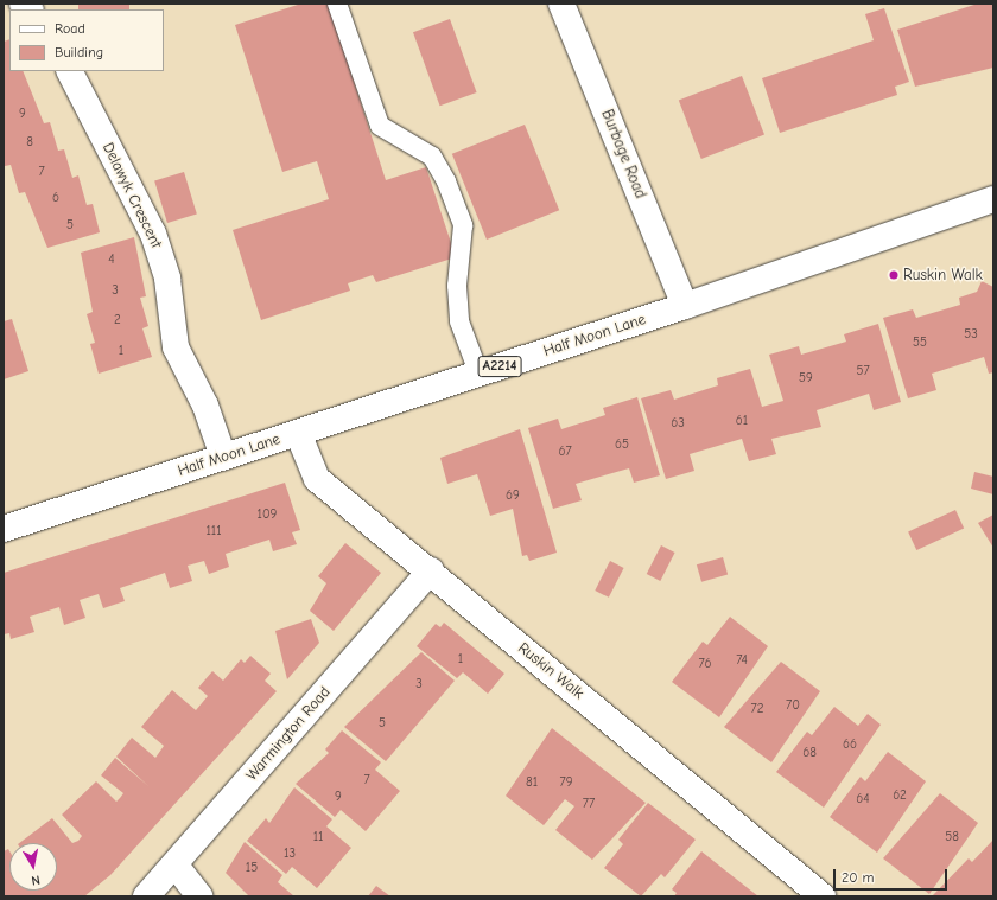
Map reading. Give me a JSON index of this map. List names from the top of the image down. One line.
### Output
{"streets":{"street":["Burbage Road","Delawyk Crescent","Half Moon Lane","A2214","Ruskin Walk","Warmington Road"]},"crossings":[["Burbage Road","Half Moon Lane"],["Delawyk Crescent","Half Moon Lane"],["Half Moon Lane","Ruskin Walk"],["Ruskin Walk","Warmington Road"]],"places":["Ruskin Walk"],"house_numbers":["9","8","7","6","5","4","3","2","53","55","1","57","59","61","63","65","67","69","109","111","1","74","76","3","70","72","5","66","68","7","81","79","62","9","64","77","11","58","13","15"],"legend":["Road","Building"],"scale_bar":"20 m","north":"bottom"}
